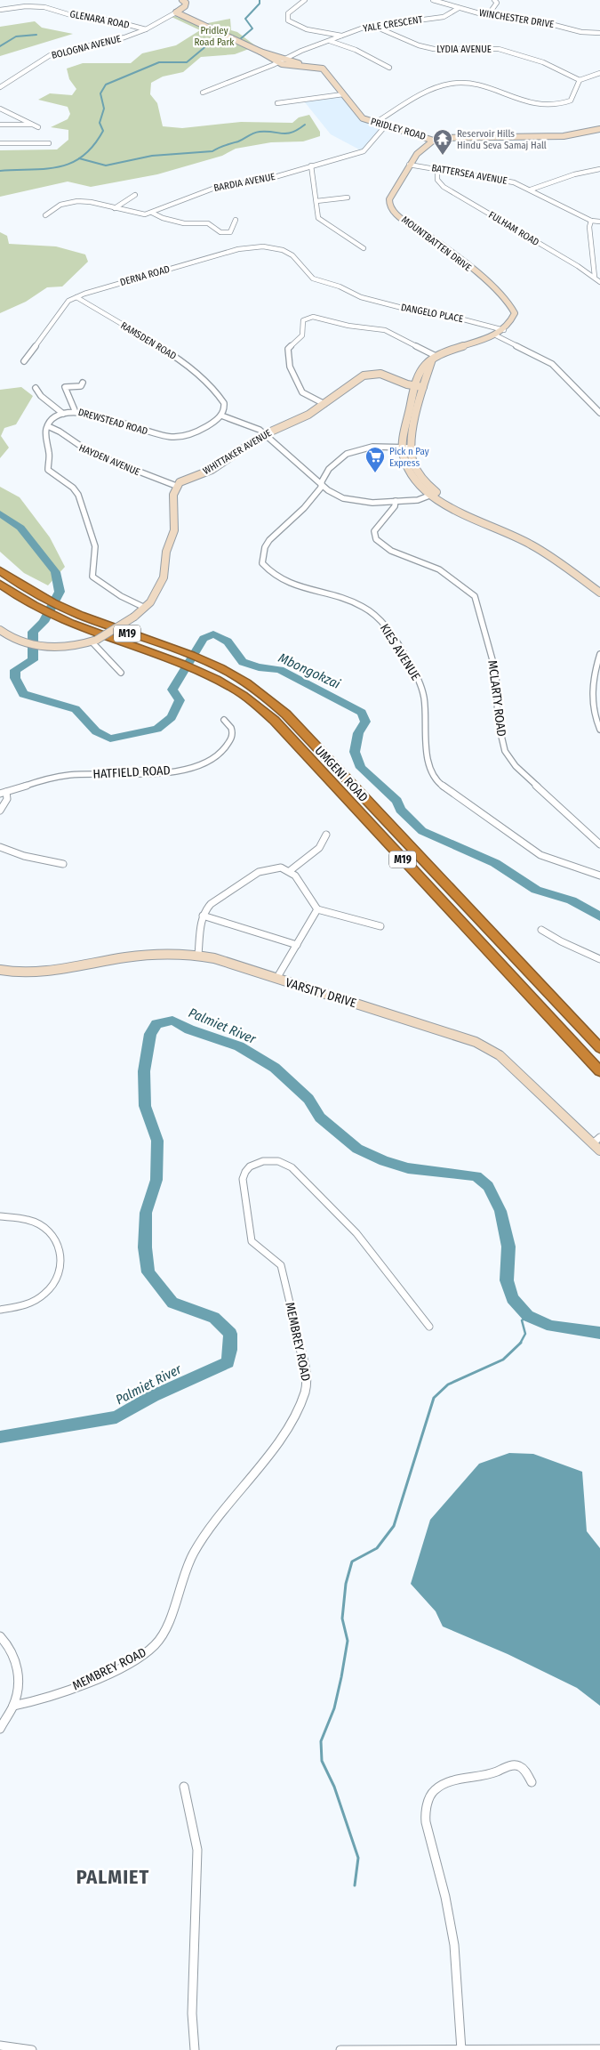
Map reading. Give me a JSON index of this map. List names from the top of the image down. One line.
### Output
{"streets":{"highway":["M19","UMGENI ROAD"],"street":["WINCHESTER DRIVE","GLENARA ROAD","YALE CRESCENT","BOLOGNA AVENUE","LYDIA AVENUE","PRIDLEY ROAD","BATTERSEA AVENUE","BARDIA AVENUE","FULHAM ROAD","MOUNTBATTEN DRIVE","DERNA ROAD","DANGELO PLACE","RAMSDEN ROAD","DREWSTEAD ROAD","WHITTAKER AVENUE","HAYDEN AVENUE","KIES AVENUE","MCLARTY ROAD","HATFIELD ROAD","VARSITY DRIVE","MEMBREY ROAD"]},"crossings":[["WINCHESTER DRIVE","YALE CRESCENT"],["GLENARA ROAD","BOLOGNA AVENUE"],["YALE CRESCENT","LYDIA AVENUE"],["YALE CRESCENT","PRIDLEY ROAD"],["BOLOGNA AVENUE","PRIDLEY ROAD"],["PRIDLEY ROAD","BARDIA AVENUE"],["PRIDLEY ROAD","MOUNTBATTEN DRIVE"],["BATTERSEA AVENUE","FULHAM ROAD"],["BATTERSEA AVENUE","MOUNTBATTEN DRIVE"],["MOUNTBATTEN DRIVE","DANGELO PLACE"],["MOUNTBATTEN DRIVE","WHITTAKER AVENUE"],["MOUNTBATTEN DRIVE","KIES AVENUE"],["DERNA ROAD","DANGELO PLACE"],["DERNA ROAD","RAMSDEN ROAD"],["RAMSDEN ROAD","DREWSTEAD ROAD"],["DREWSTEAD ROAD","HAYDEN AVENUE"],["WHITTAKER AVENUE","HAYDEN AVENUE"]],"districts":["PALMIET"],"water":["Mbongokzai","Palmiet River"],"parks":["Pridley Road Park"],"places":{"temple":["Reservoir Hills Hindu Seva Samaj Hall"],"supermarket":["Pick n Pay Express"]}}
